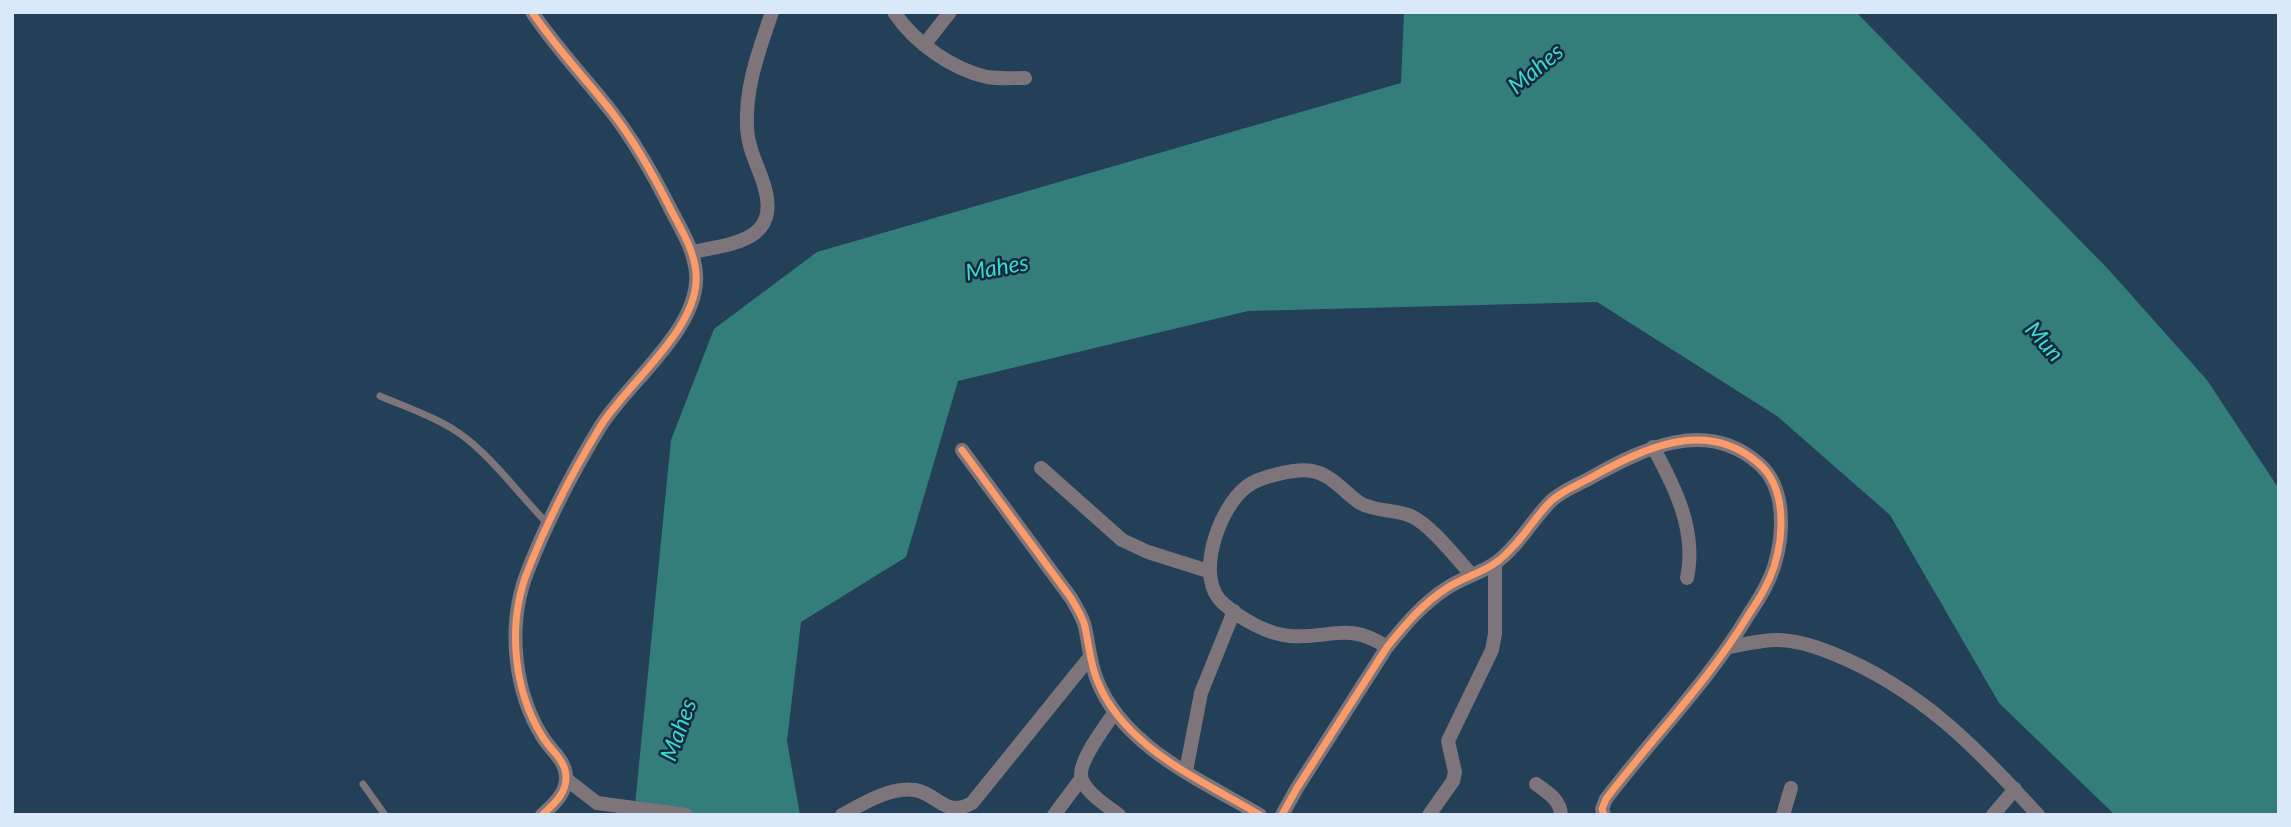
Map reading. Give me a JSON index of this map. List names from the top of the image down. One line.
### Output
{"water":["Mahes","Mun"]}
